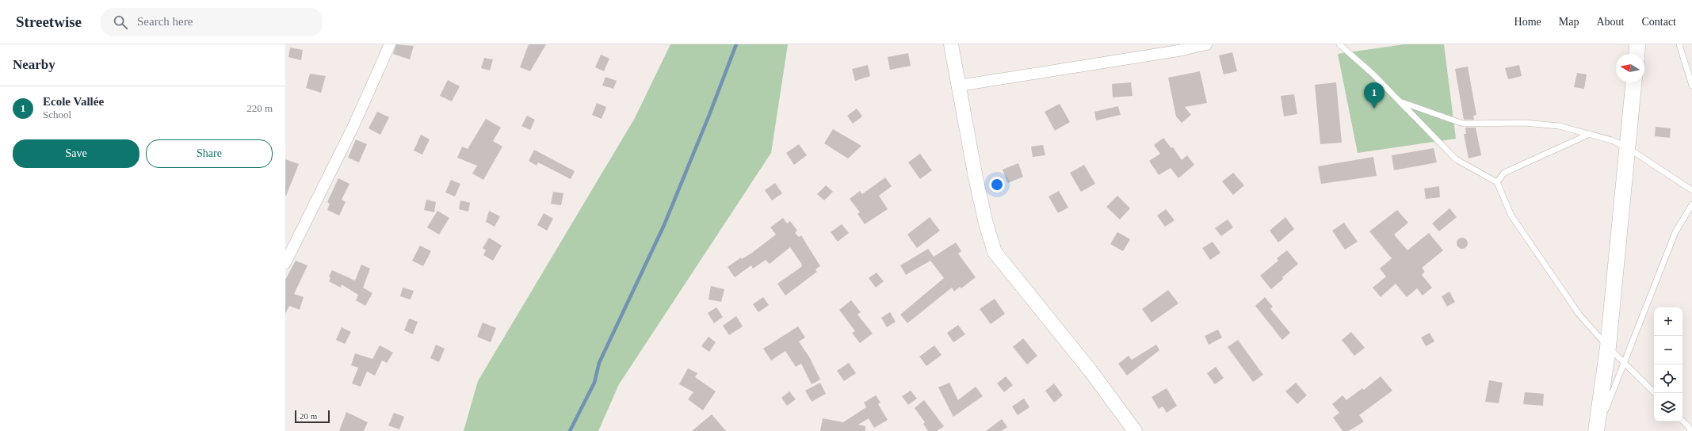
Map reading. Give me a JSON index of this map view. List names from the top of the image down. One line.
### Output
{"scale_bar":"20 m","north":"left","page":{"header":"Streetwise","search":"Search here","nav":["Home","Map","About","Contact"],"heading":"Nearby","pins":"1","list":[{"mark":"1","name":"Ecole Vallée","note":"School","value":"220 m"}],"buttons":["Save","Share"],"map_buttons":["+","−"],"scale":"20 m"}}
